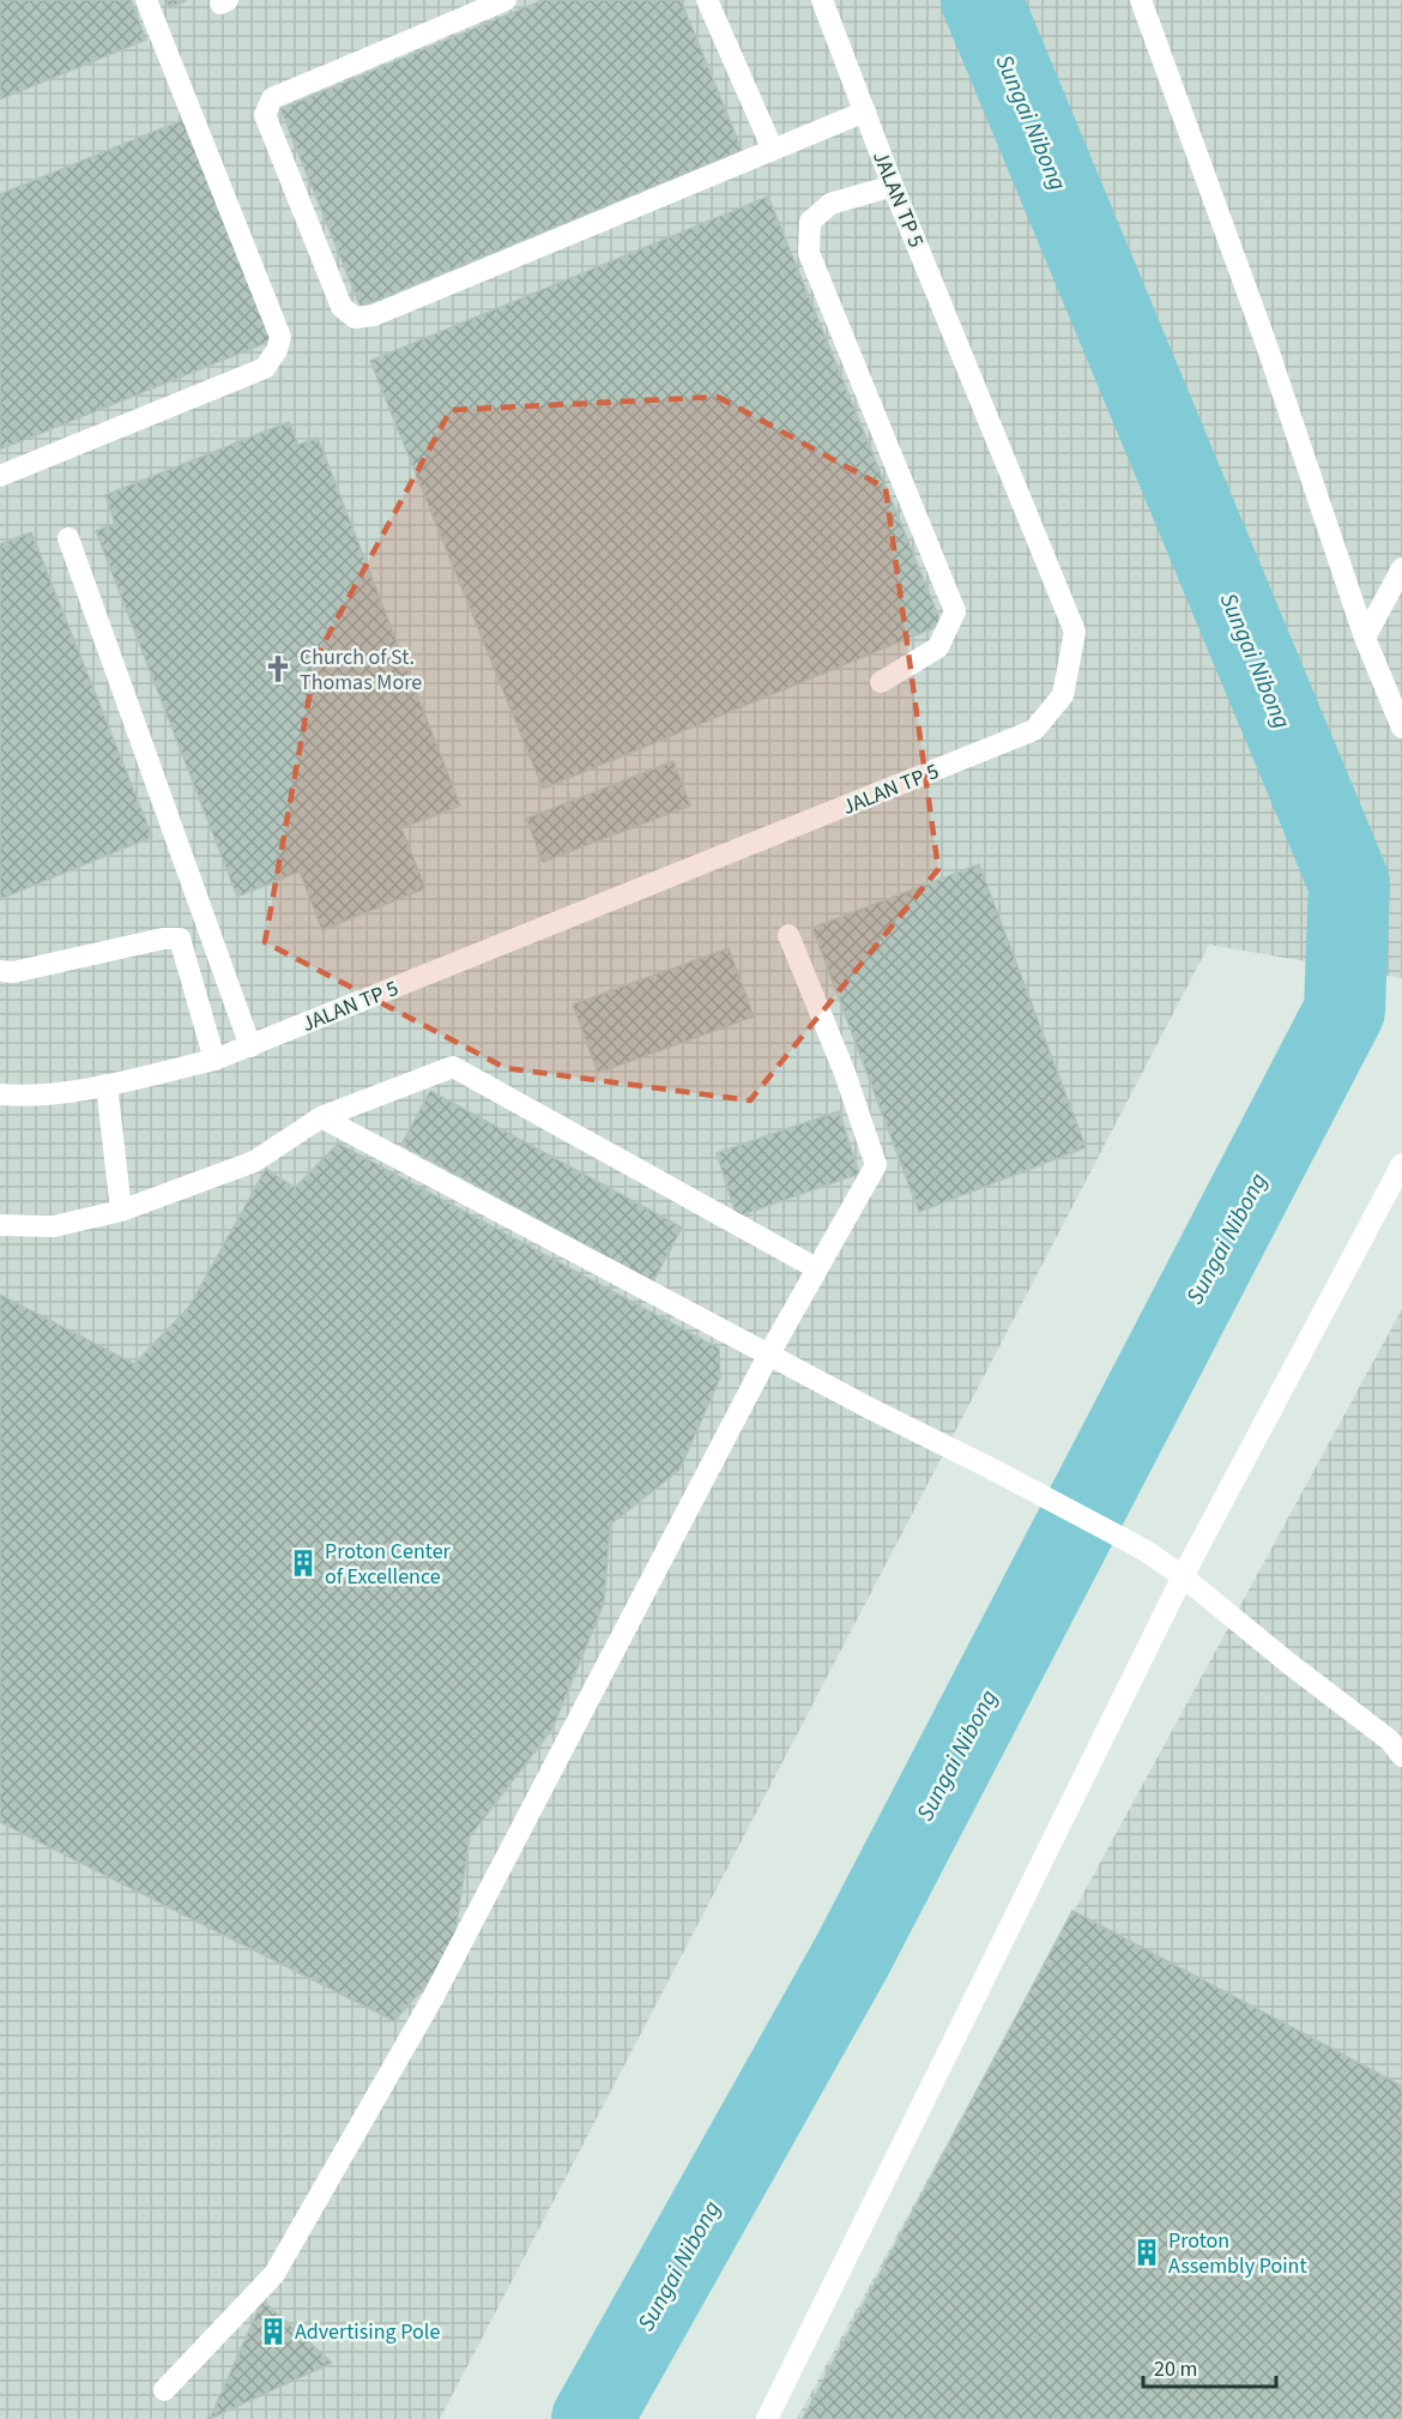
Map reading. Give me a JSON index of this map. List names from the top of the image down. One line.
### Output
{"streets":{"street":["JALAN TP 5"]},"water":["Sungai Nibong"],"places":{"church":["Church of St. Thomas More"],"building":["Proton Center of Excellence","Proton Assembly Point","Advertising Pole"]},"scale_bar":"20 m"}
